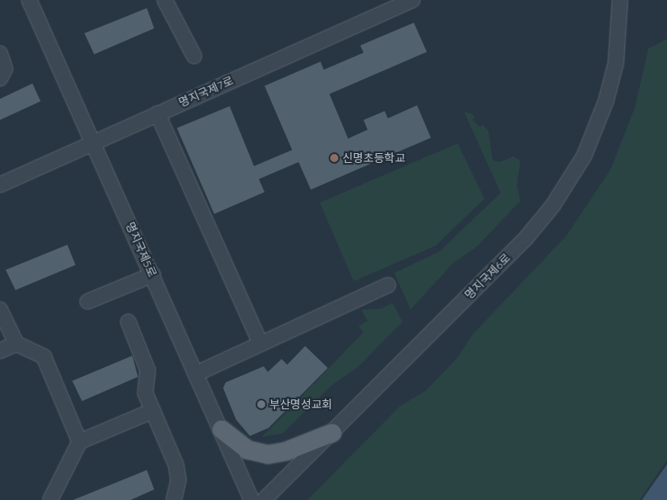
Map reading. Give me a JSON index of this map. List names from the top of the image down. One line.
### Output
{"streets":{"street":["명지국제7로","명지국제5로","명지국제6로"]},"crossings":[["명지국제7로","명지국제5로"]],"places":["신명초등학교","부산명성교회"]}
